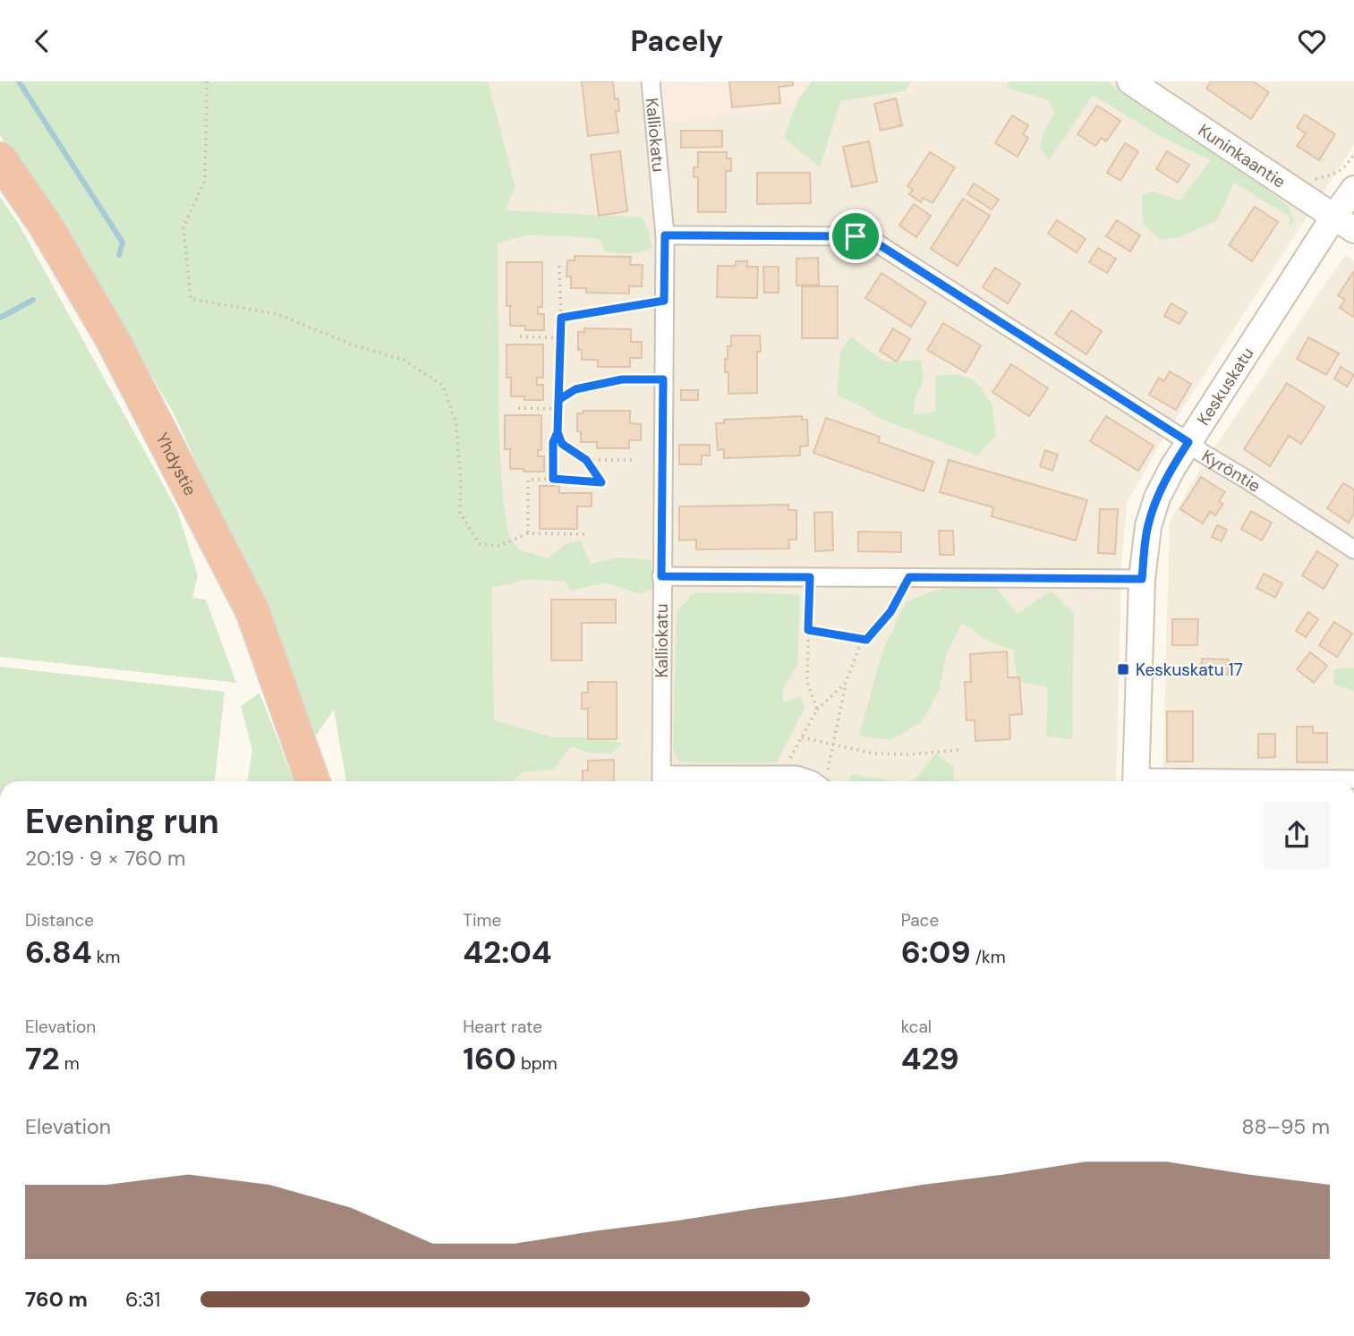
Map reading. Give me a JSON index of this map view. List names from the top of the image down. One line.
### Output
{"streets":{"highway":["Yhdystie"],"street":["Kalliokatu","Kuninkaantie","Keskuskatu","Kyröntie"]},"crossings":[["Kalliokatu","Kyröntie"],["Kuninkaantie","Keskuskatu"],["Keskuskatu","Kyröntie"]],"places":{"transit":["Keskuskatu 17"]},"page":{"header":"Pacely","heading":["Evening run","20:19 · 9 × 760 m"],"stats":[["Distance","6.84 km"],["Time","42:04"],["Pace","6:09 /km"],["Elevation","72 m"],["Heart rate","160 bpm"],["kcal","429"]],"chart":["Elevation","88–95 m"],"list":[{"name":"760 m","note":"6:31"}]}}
